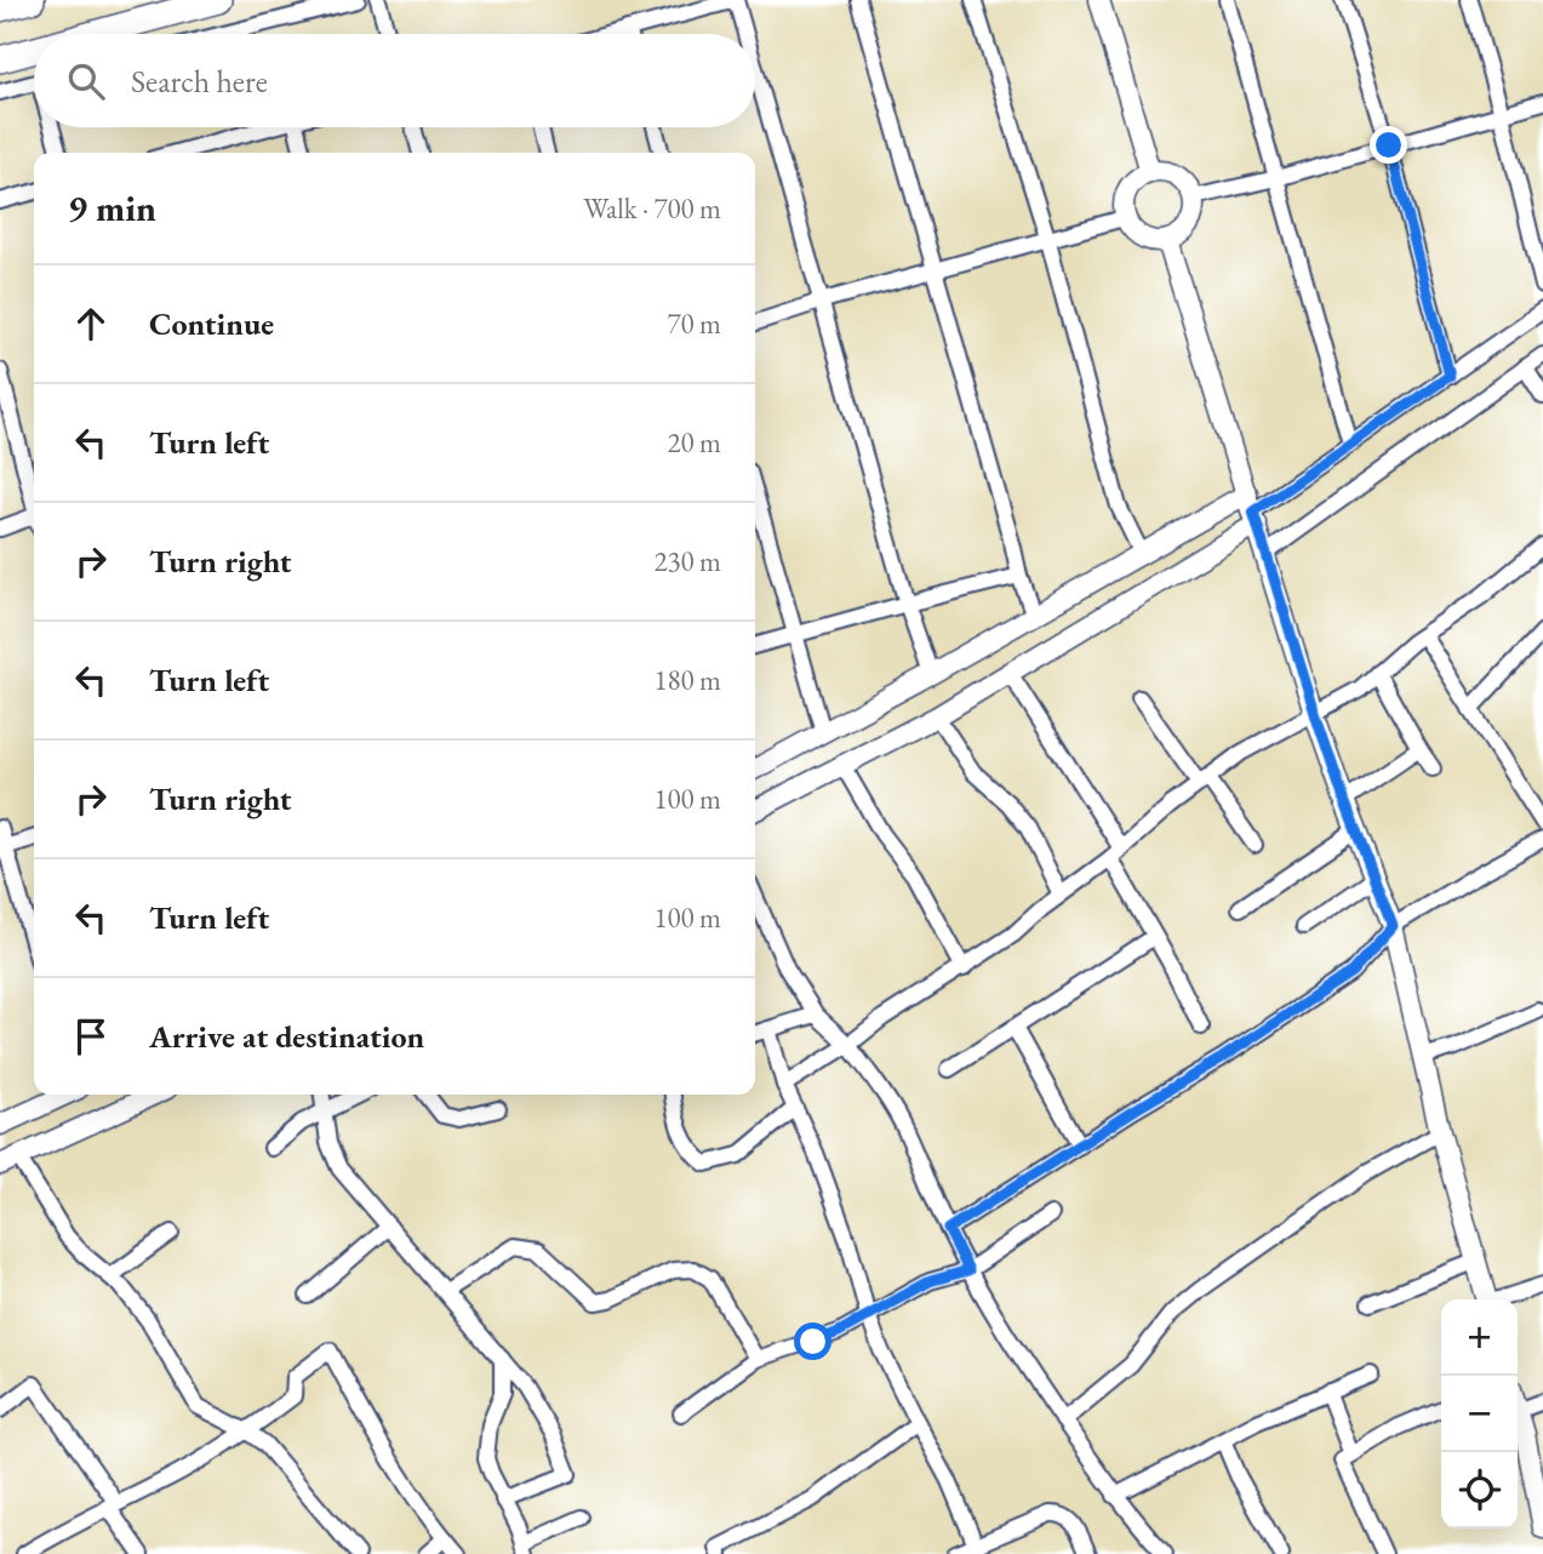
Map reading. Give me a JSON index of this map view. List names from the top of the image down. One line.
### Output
{"page":{"search":"Search here","heading":["9 min","Walk · 700 m"],"list":[["Continue","70 m"],["Turn left","20 m"],["Turn right","230 m"],["Turn left","180 m"],["Turn right","100 m"],["Turn left","100 m"],"Arrive at destination"],"map_buttons":["+","−"]}}
